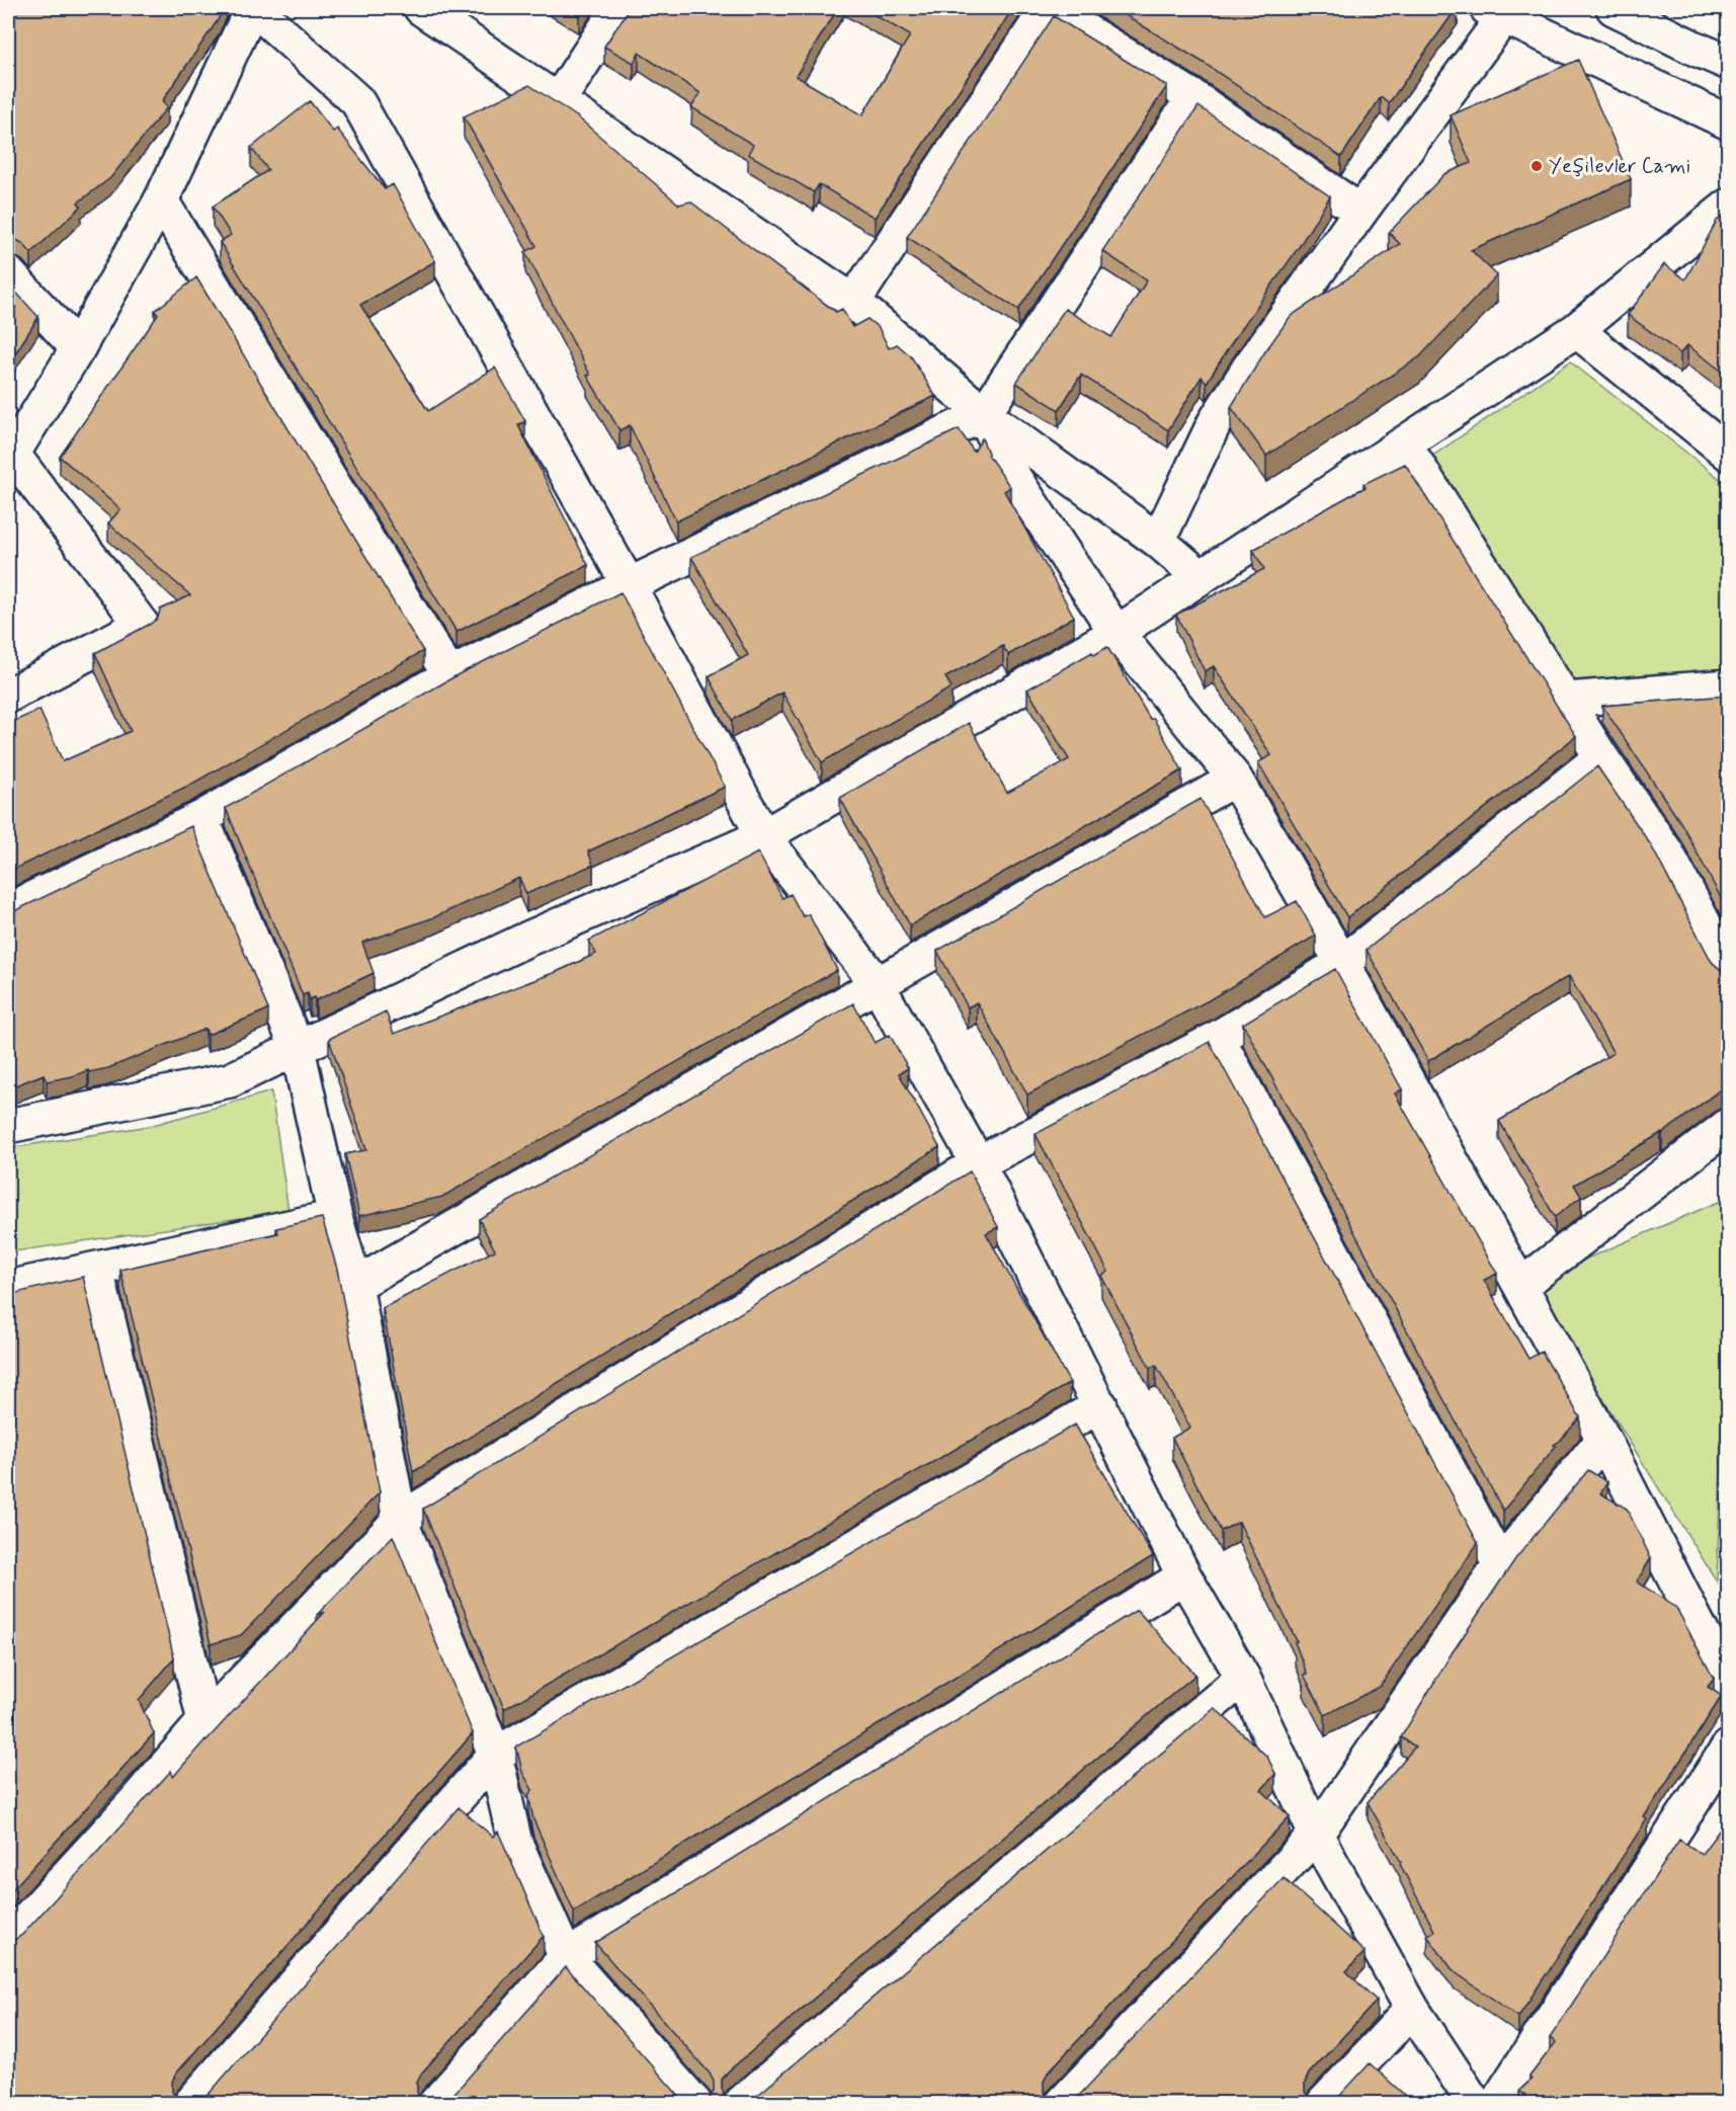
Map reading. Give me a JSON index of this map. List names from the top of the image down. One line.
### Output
{"places":["Yeşilevler Cami"]}
